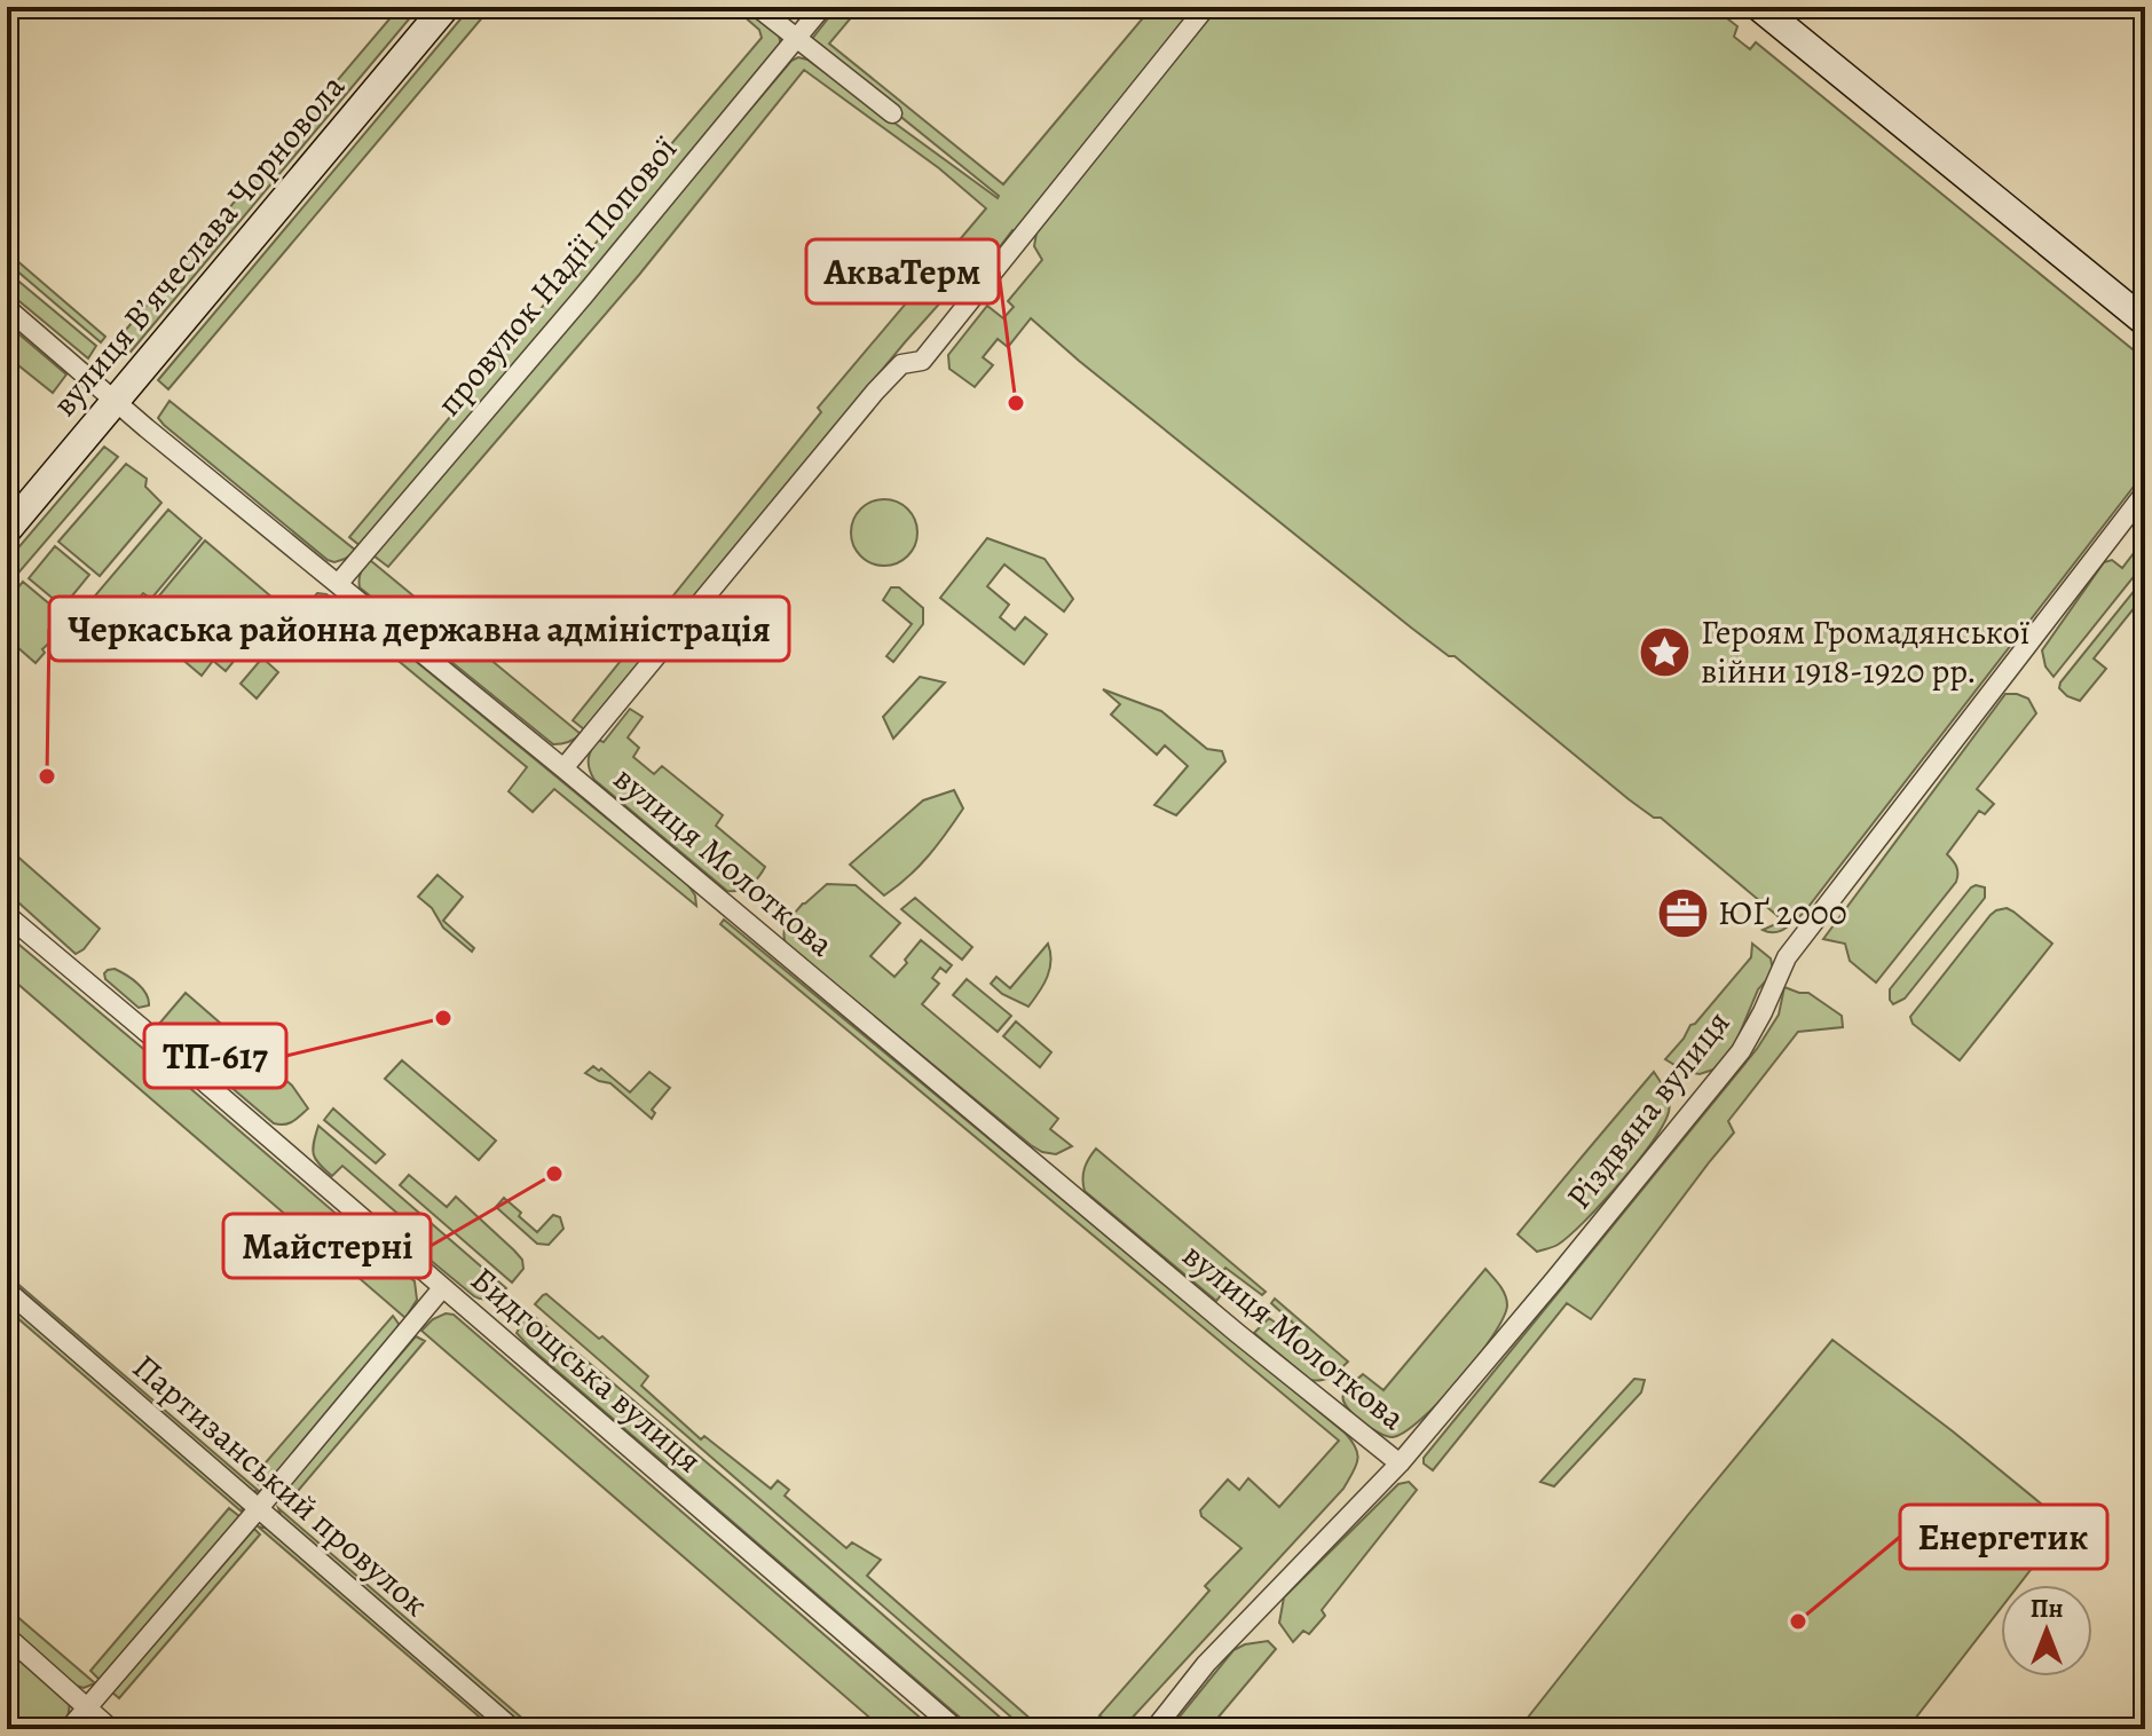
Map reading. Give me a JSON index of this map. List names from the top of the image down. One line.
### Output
{"streets":{"main road":["вулиця Вʼячеслава Чорновола"],"street":["провулок Надії Попової","вулиця Молоткова","Різдвяна вулиця","Бидгощська вулиця","Партизанський провулок"]},"crossings":[["вулиця Вʼячеслава Чорновола","вулиця Молоткова"],["провулок Надії Попової","вулиця Молоткова"],["вулиця Молоткова","Різдвяна вулиця"]],"places":{"other":["АкваТерм","Черкаська районна державна адміністрація","ТП-617","Майстерні","Енергетик"],"place":["Героям Громадянської війни 1918-1920 рр."],"office":["ЮҐ 2000"]},"north":"top"}
